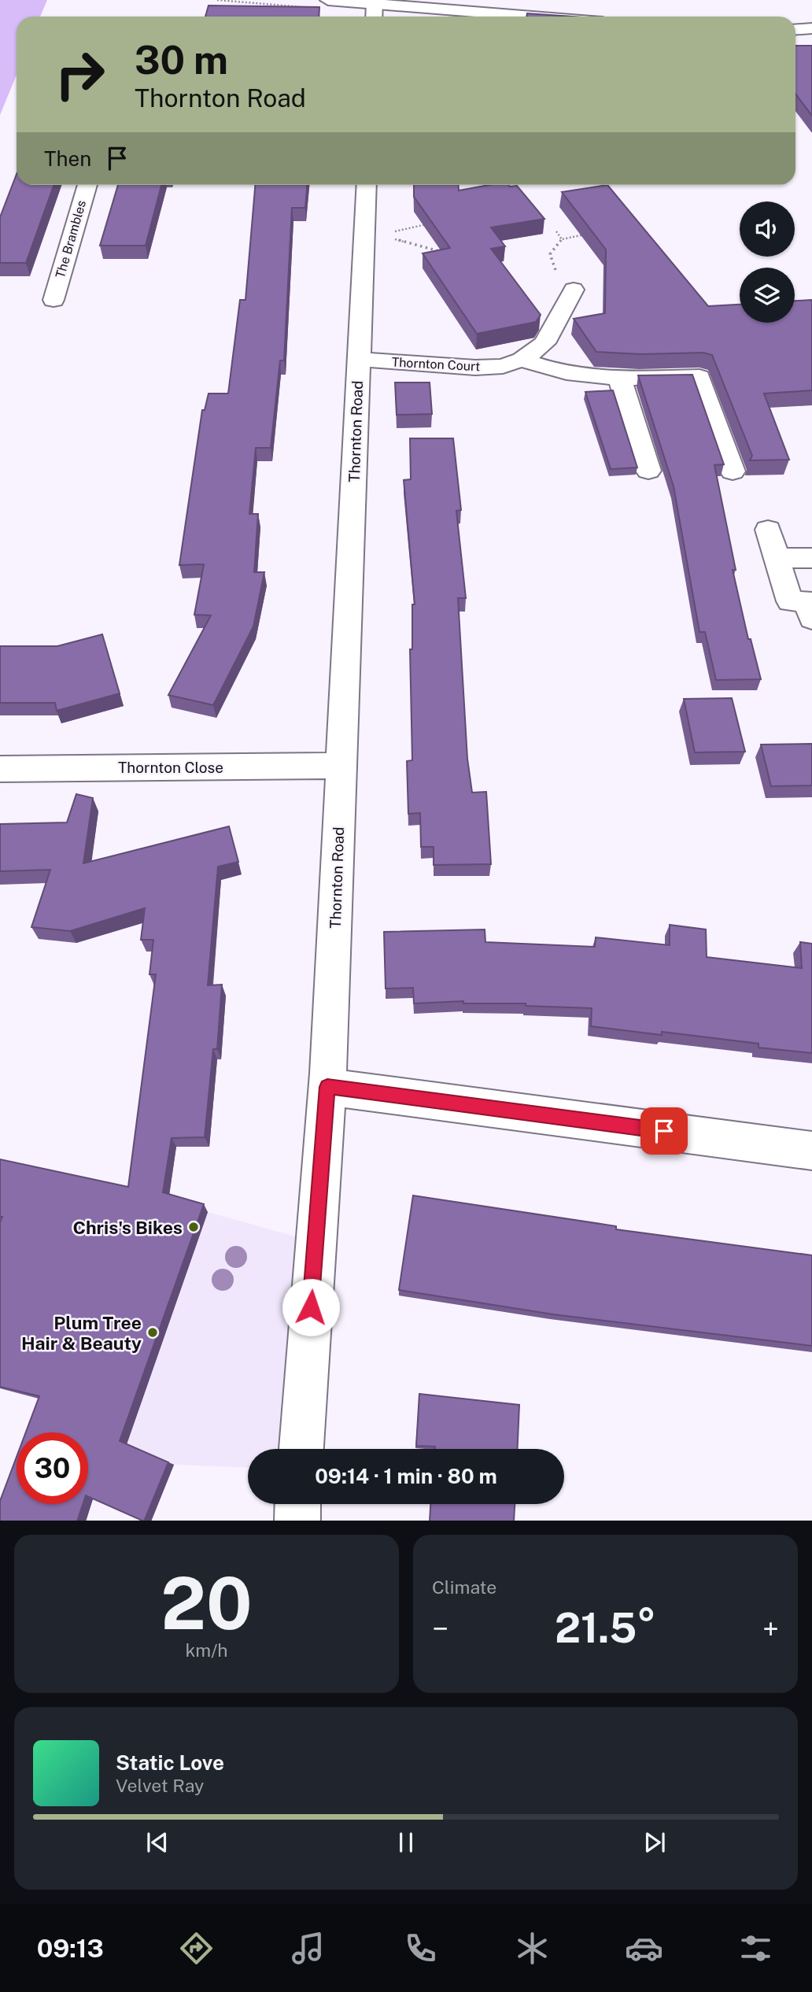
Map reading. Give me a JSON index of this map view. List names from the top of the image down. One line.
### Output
{"streets":{"street":["The Brambles","Thornton Court","Thornton Road","Thornton Close"]},"crossings":[["Thornton Court","Thornton Road"],["Thornton Road","Thornton Close"]],"places":["Chris's Bikes","Plum Tree Hair & Beauty"],"page":{"turn":["30 m","Thornton Road"],"then":"Then","limit":"30","trip":"09:14 · 1 min · 80 m","tile":[["20","km/h"],"Climate"],"heat":["−","21.5°","+"],"song":["Static Love","Velvet Ray"],"tabs":"09:13"}}
